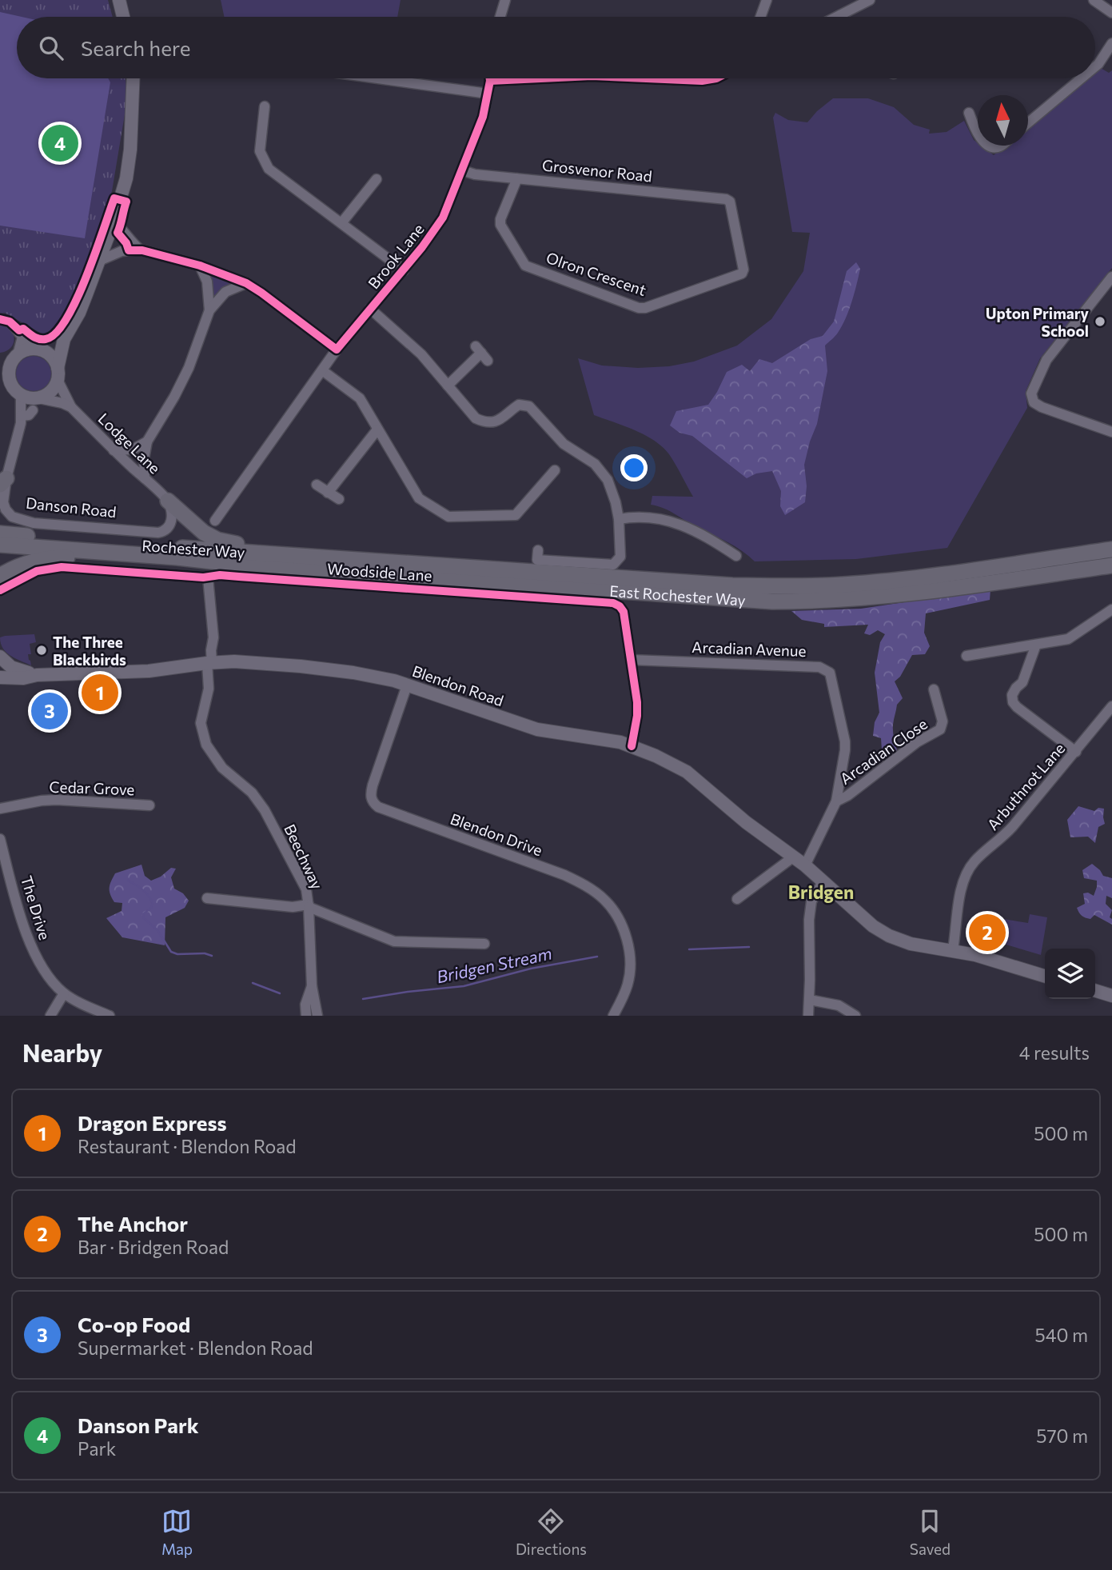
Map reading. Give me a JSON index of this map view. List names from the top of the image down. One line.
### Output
{"streets":{"highway":["Rochester Way","East Rochester Way"],"main road":["Blendon Road"],"street":["Grosvenor Road","Brook Lane","Olron Crescent","Lodge Lane","Danson Road","Woodside Lane","Arcadian Avenue","Arcadian Close","Arbuthnot Lane","Cedar Grove","Blendon Drive","Beechway","The Drive"]},"crossings":[["Grosvenor Road","Brook Lane"],["Grosvenor Road","Olron Crescent"],["Lodge Lane","Danson Road"],["Rochester Way","East Rochester Way"],["Woodside Lane","Arcadian Avenue"],["Woodside Lane","Blendon Road"],["Woodside Lane","Beechway"],["Arcadian Avenue","Blendon Road"],["Arcadian Avenue","Arcadian Close"],["Blendon Road","Arbuthnot Lane"],["Blendon Road","Blendon Drive"],["Blendon Road","Beechway"]],"districts":["Bridgen"],"water":["Bridgen Stream"],"places":["Upton Primary School","The Three Blackbirds"],"north":"top","page":{"search":"Search here","pins":["4","1","3","2"],"heading":["Nearby","4 results"],"list":[{"mark":"1","name":"Dragon Express","note":"Restaurant · Blendon Road","value":"500 m"},{"mark":"2","name":"The Anchor","note":"Bar · Bridgen Road","value":"500 m"},{"mark":"3","name":"Co-op Food","note":"Supermarket · Blendon Road","value":"540 m"},{"mark":"4","name":"Danson Park","note":"Park","value":"570 m"}],"nav":["Map","Directions","Saved"]}}
